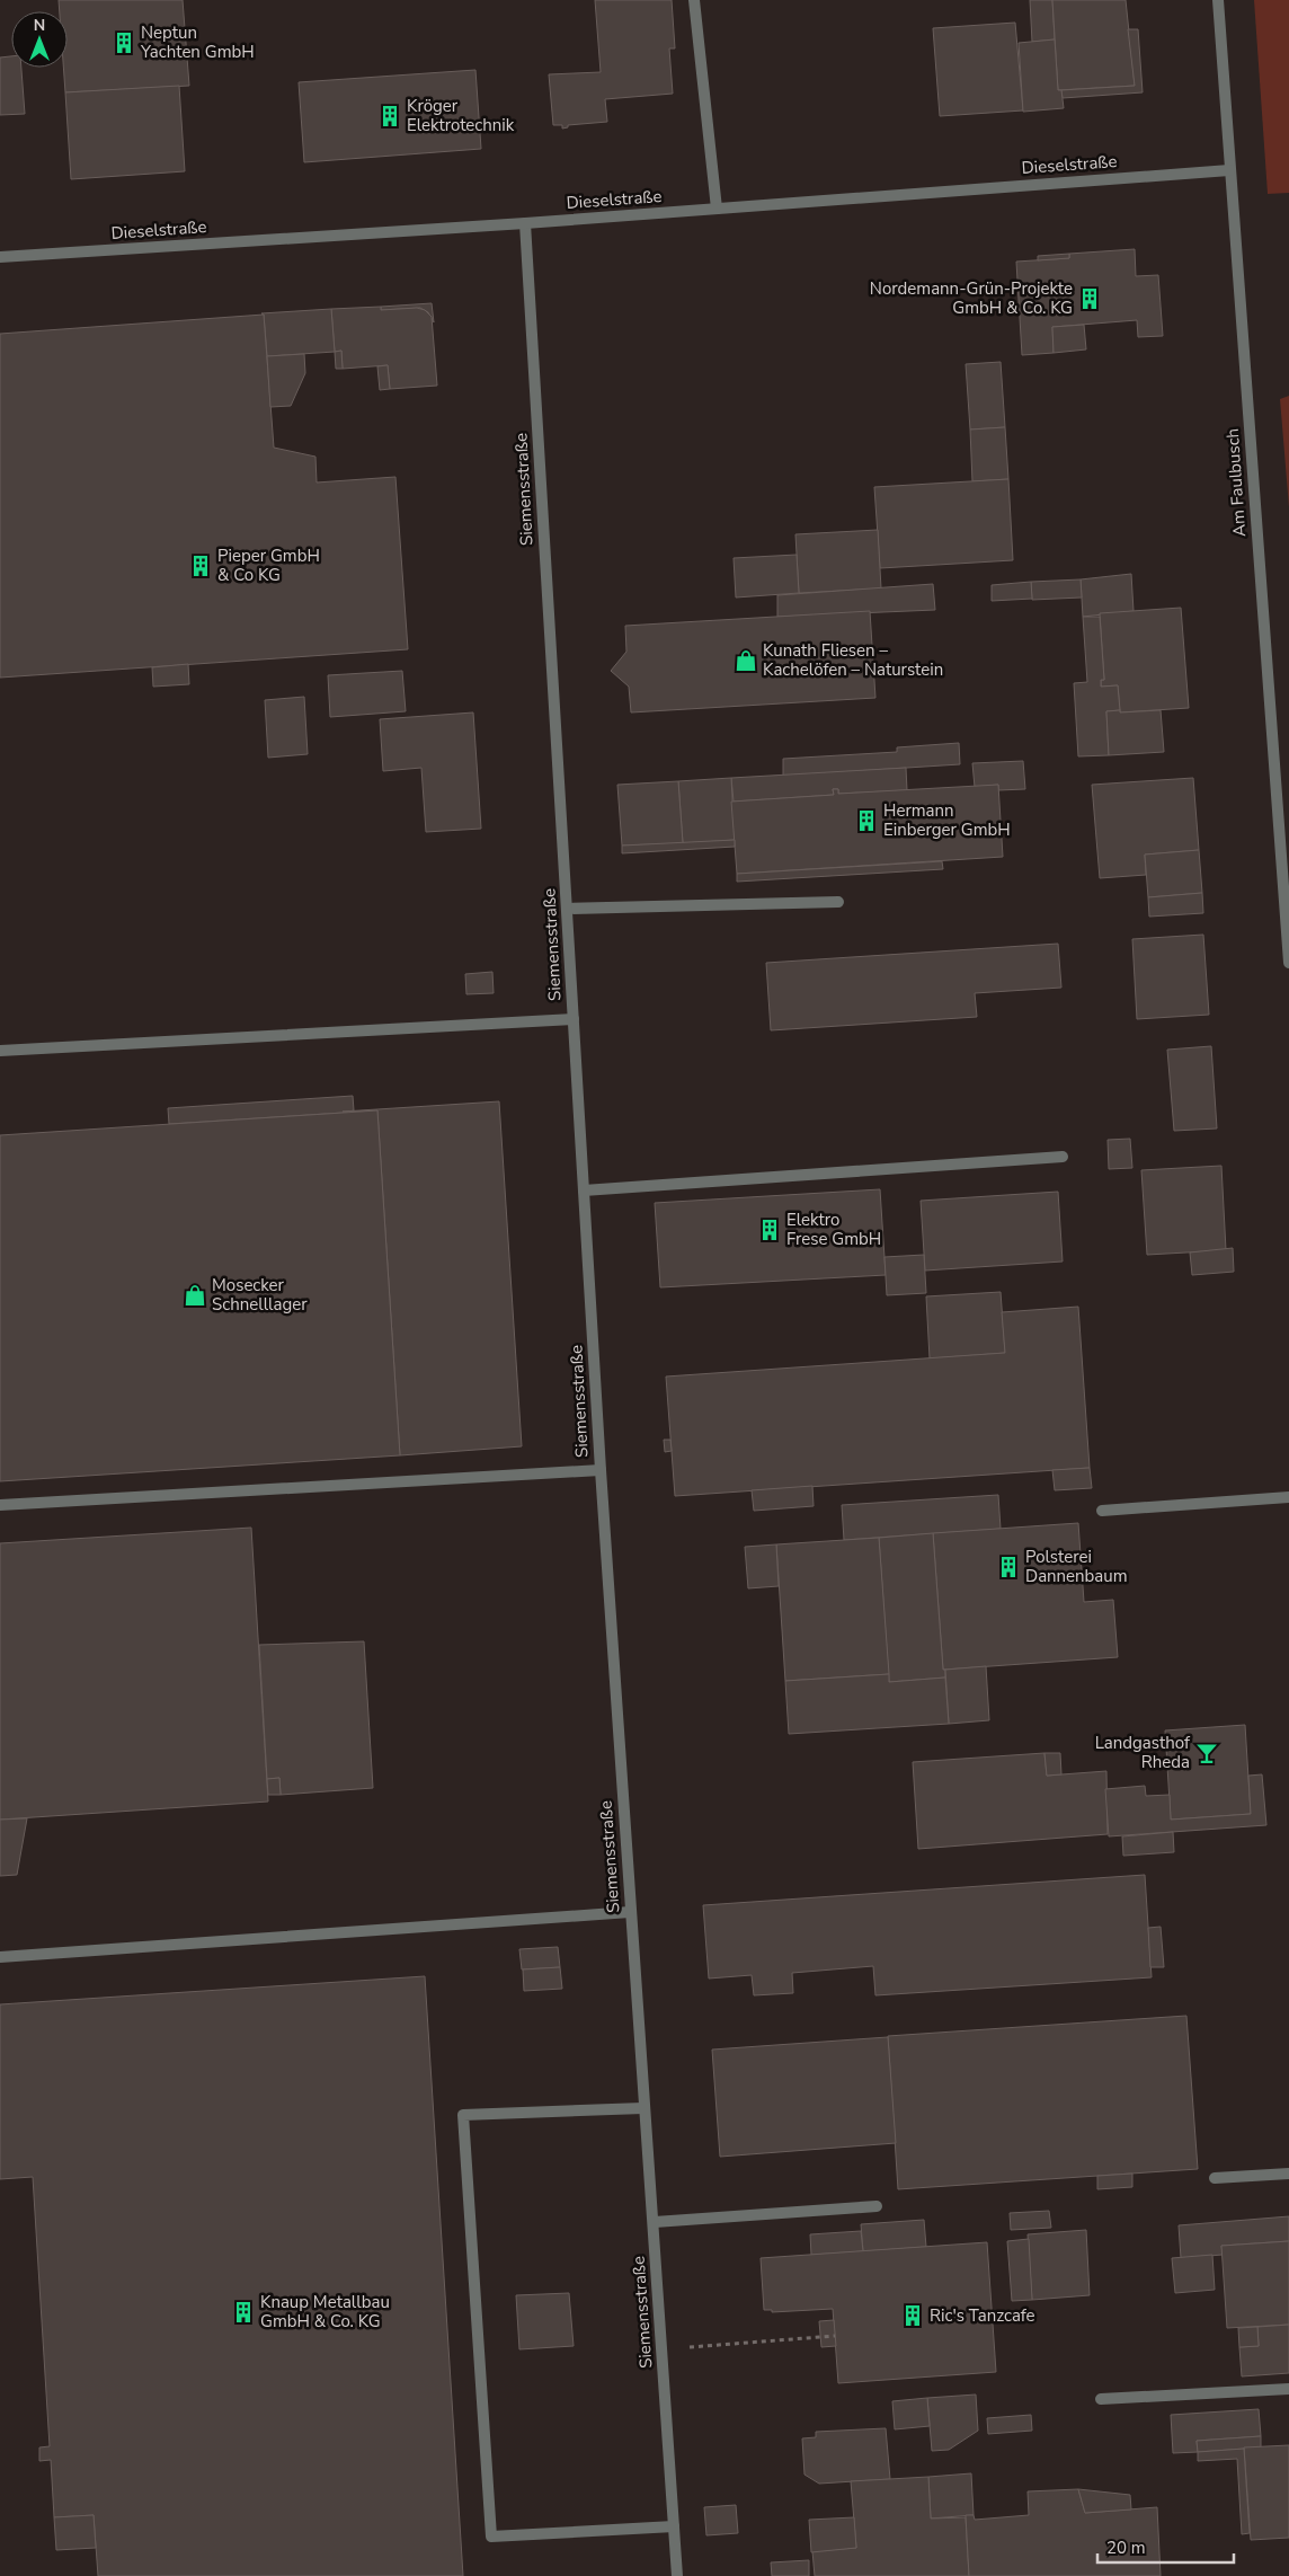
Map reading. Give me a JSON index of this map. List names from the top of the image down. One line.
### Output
{"streets":{"street":["Dieselstraße","Am Faulbusch","Siemensstraße"]},"crossings":[["Dieselstraße","Am Faulbusch"],["Dieselstraße","Siemensstraße"]],"places":{"building":["Neptun Yachten GmbH","Kröger Elektrotechnik","Nordemann-Grün-Projekte GmbH & Co. KG","Pieper GmbH & Co KG","Hermann Einberger GmbH","Elektro Frese GmbH","Polsterei Dannenbaum","Knaup Metallbau GmbH & Co. KG","Ric's Tanzcafe"],"shop":["Kunath Fliesen – Kachelöfen – Naturstein","Mosecker Schnelllager"],"bar":["Landgasthof Rheda"]},"scale_bar":"20 m","north":"top"}
